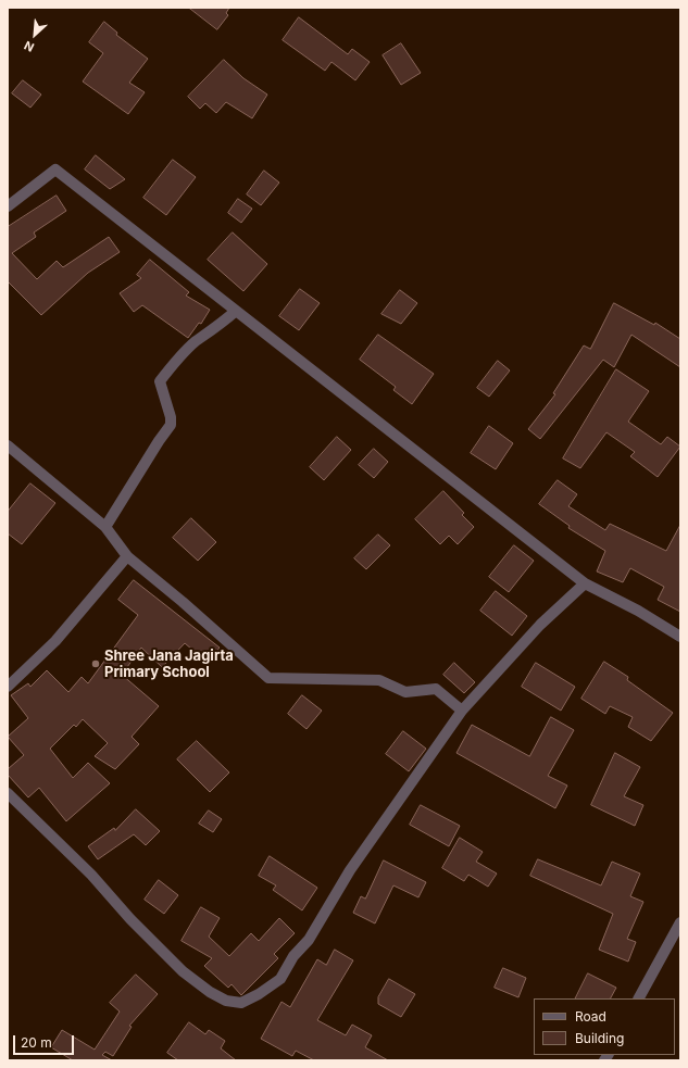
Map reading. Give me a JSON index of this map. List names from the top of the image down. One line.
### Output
{"places":["Shree Jana Jagirta Primary School"],"legend":["Road","Building"],"scale_bar":"20 m","north":"bottom left"}
